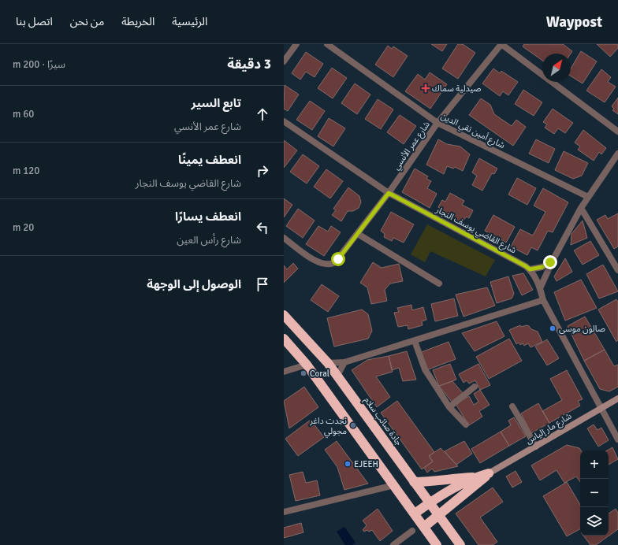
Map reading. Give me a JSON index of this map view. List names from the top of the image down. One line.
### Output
{"streets":{"highway":["جادة صائب سلام"],"street":["شارع أمين تقي الدين","شارع عمر الأنسي","شارع القاضي يوسف النجار","شارع مار إلياس"]},"crossings":[["شارع أمين تقي الدين","شارع عمر الأنسي"],["شارع عمر الأنسي","شارع القاضي يوسف النجار"],["شارع القاضي يوسف النجار","شارع مار إلياس"]],"places":{"health":["صيدلية سماك"],"other":["صالون موسى","Coral","نجدت داغر مجولي","EJEEH"]},"north":"top right","page":{"header":"Waypost","nav":["الرئيسية","الخريطة","من نحن","اتصل بنا"],"heading":["3 دقيقة","سيرًا · 200 m"],"list":[["تابع السير","شارع عمر الأنسي","60 m"],["انعطف يمينًا","شارع القاضي يوسف النجار","120 m"],["انعطف يسارًا","شارع رأس العين","20 m"],"الوصول إلى الوجهة"],"map_buttons":["+","−"]}}
